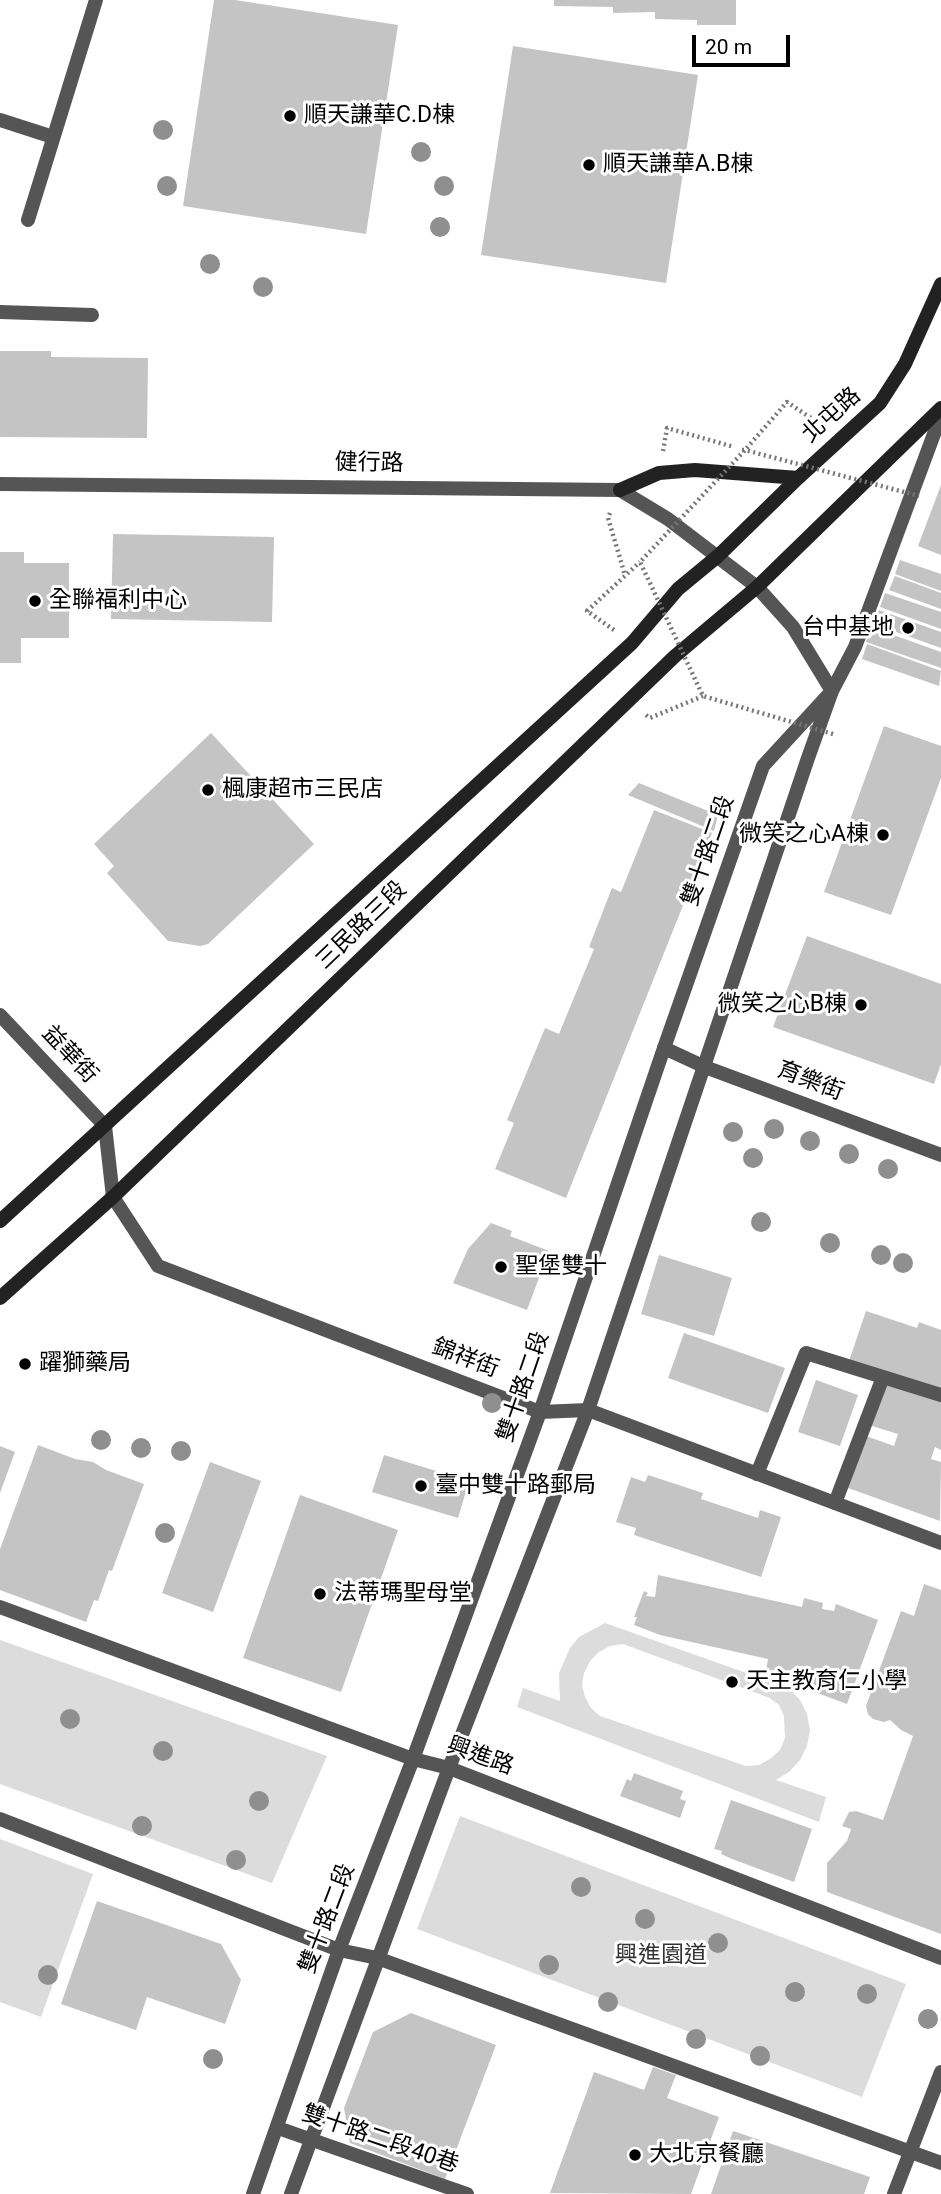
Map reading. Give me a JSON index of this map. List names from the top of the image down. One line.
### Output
{"streets":{"main road":["北屯路","三民路三段"],"street":["健行路","雙十路二段","益華街","育樂街","錦祥街","興進路","雙十路二段40巷"]},"crossings":[["北屯路","三民路三段"],["雙十路二段","育樂街"],["雙十路二段","錦祥街"],["雙十路二段","興進路"],["雙十路二段","雙十路二段40巷"],["三民路三段","益華街"],["三民路三段","錦祥街"],["益華街","錦祥街"]],"parks":["興進園道"],"places":["順天謙華C.D棟","順天謙華A.B棟","全聯福利中心","￼台中基地","楓康超市三民店","微笑之心A棟","微笑之心B棟","聖堡雙十","躍獅藥局","臺中雙十路郵局","法蒂瑪聖母堂","天主教育仁小學","大北京餐廳"],"scale_bar":"20 m"}
